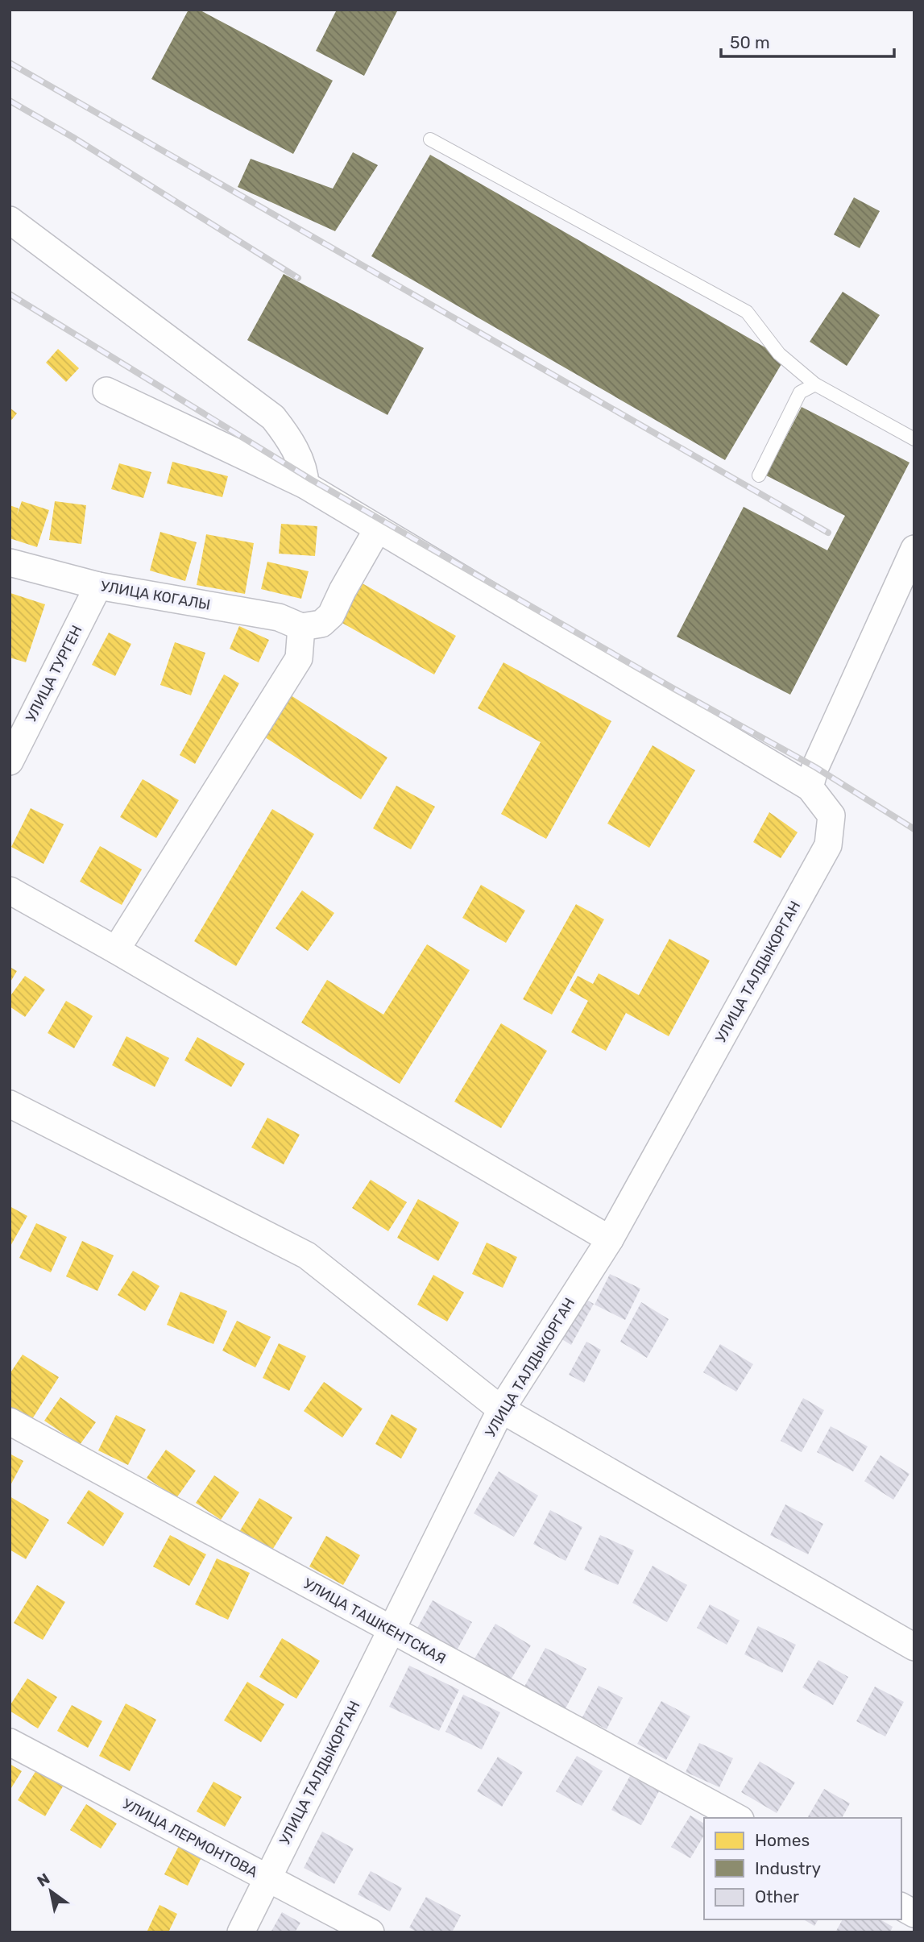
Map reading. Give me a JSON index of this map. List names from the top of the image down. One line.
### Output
{"streets":{"street":["УЛИЦА КОГАЛЫ","УЛИЦА ТУРГЕН","УЛИЦА ТАЛДЫКОРГАН","УЛИЦА ТАШКЕНТСКАЯ","УЛИЦА ЛЕРМОНТОВА"]},"crossings":[["УЛИЦА КОГАЛЫ","УЛИЦА ТУРГЕН"],["УЛИЦА ТАЛДЫКОРГАН","УЛИЦА ТАШКЕНТСКАЯ"],["УЛИЦА ТАЛДЫКОРГАН","УЛИЦА ЛЕРМОНТОВА"]],"legend":["Homes","Industry","Other"],"scale_bar":"50 m","north":"top left"}
